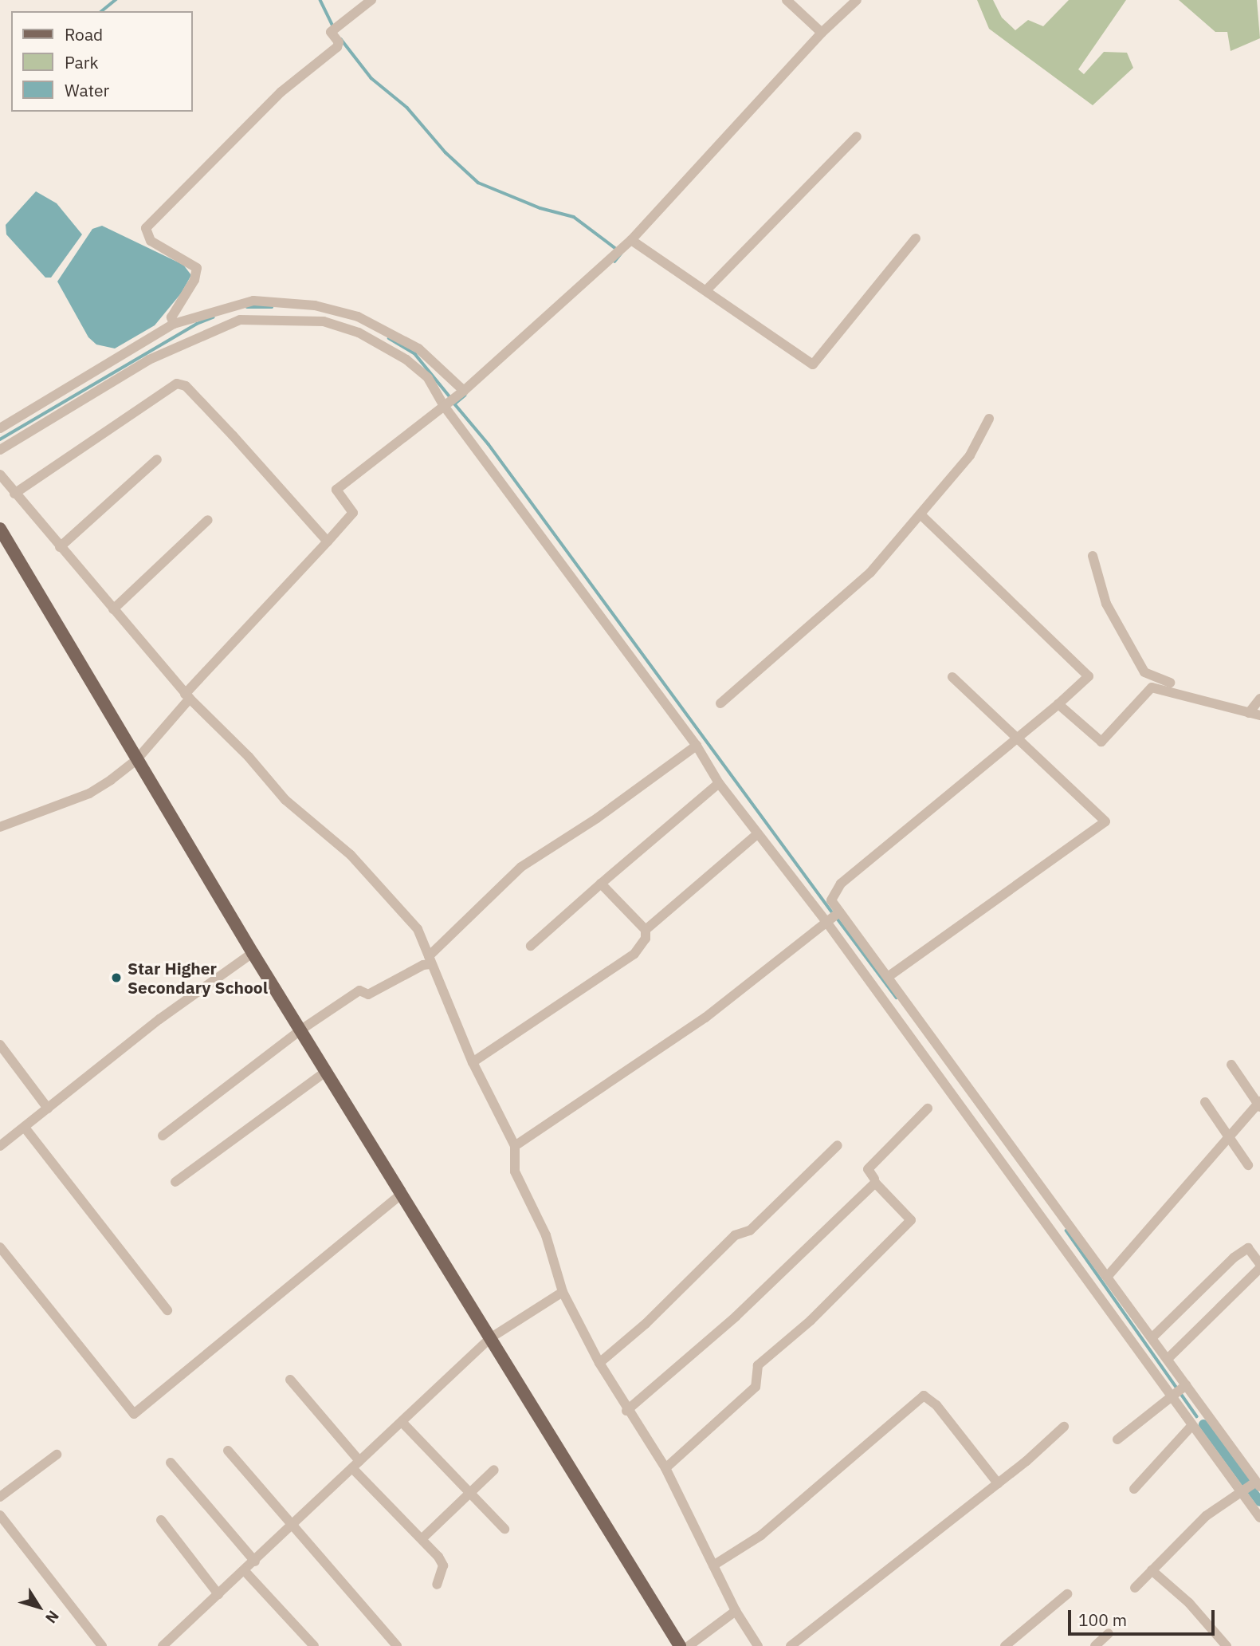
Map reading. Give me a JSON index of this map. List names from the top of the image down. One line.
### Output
{"places":["Star Higher Secondary School"],"legend":["Road","Park","Water"],"scale_bar":"100 m","north":"bottom right"}
